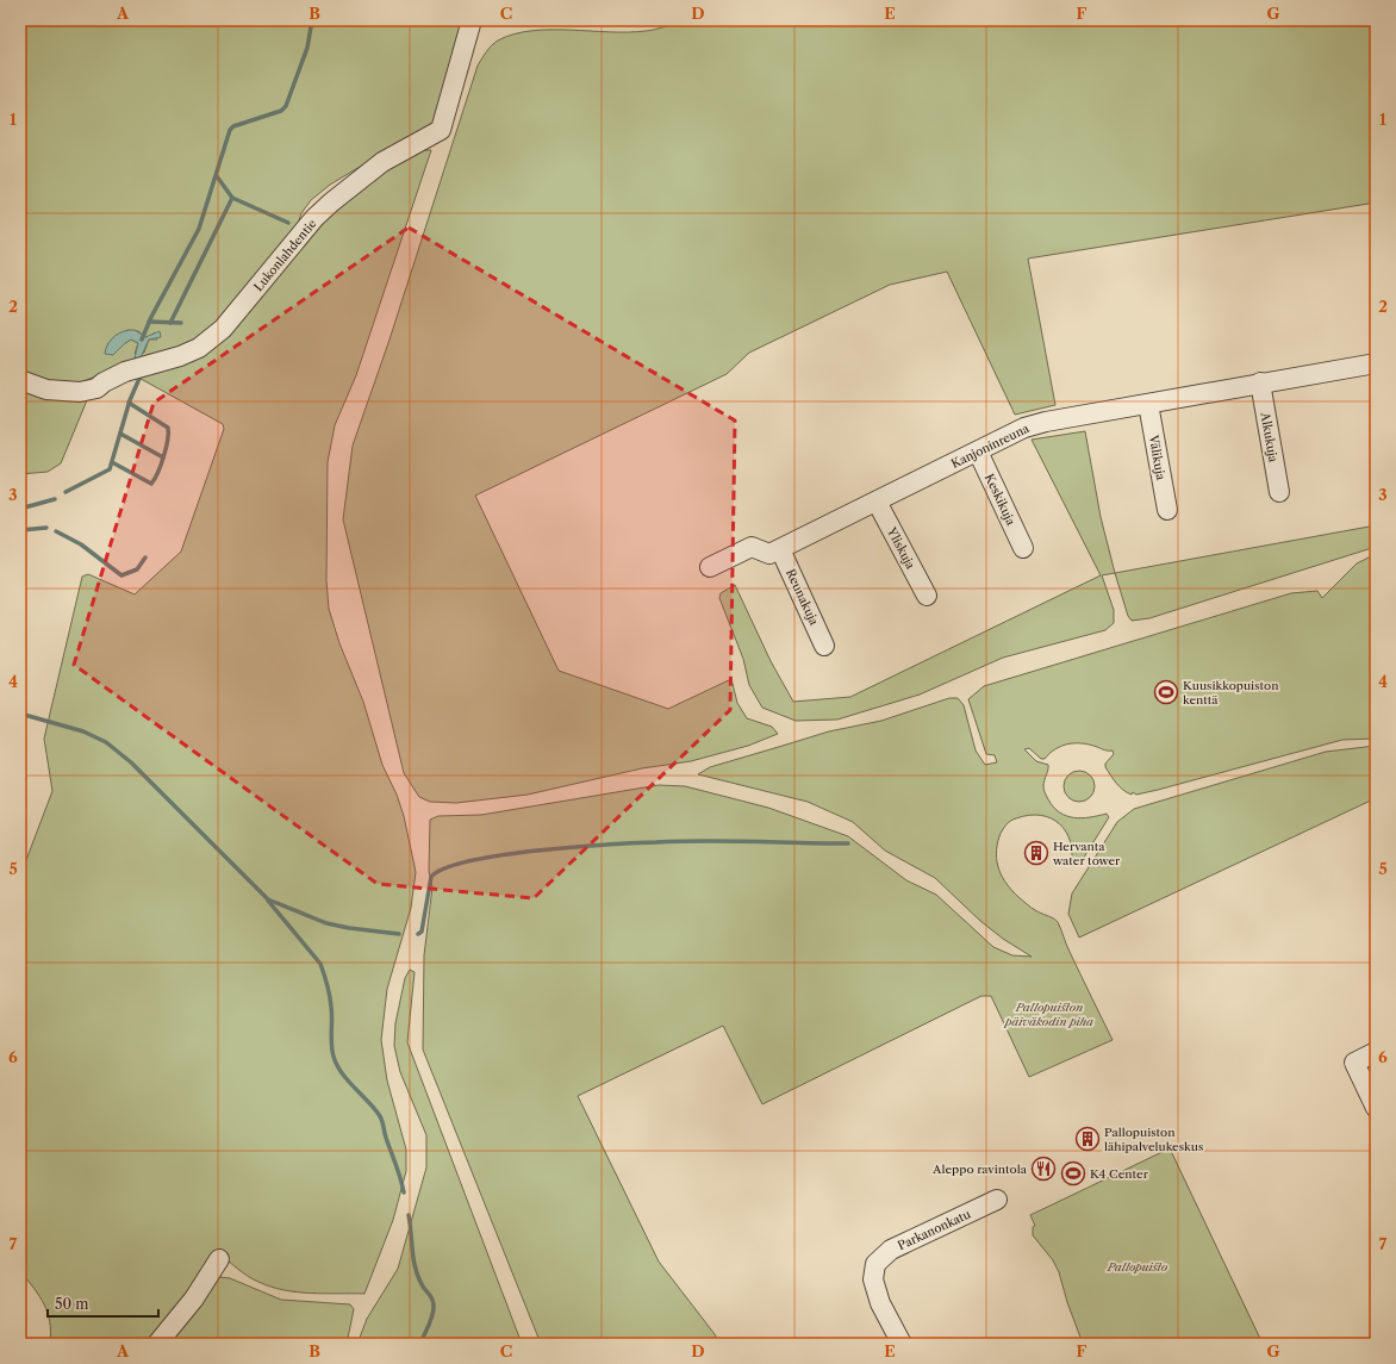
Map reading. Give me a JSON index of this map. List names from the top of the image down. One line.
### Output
{"streets":{"street":["Lukonlahdentie","Alkukuja","Kanjoninreuna","Välikuja","Keskikuja","Yliskuja","Reunakuja","Parkanonkatu"]},"crossings":[["Alkukuja","Kanjoninreuna"],["Kanjoninreuna","Välikuja"],["Kanjoninreuna","Keskikuja"],["Kanjoninreuna","Yliskuja"],["Kanjoninreuna","Reunakuja"]],"parks":["Pallopuiston päiväkodin piha","Pallopuisto"],"places":{"sports":["Kuusikkopuiston kenttä","K4 Center"],"building":["Hervanta water tower","Pallopuiston lähipalvelukeskus"],"restaurant":["Aleppo ravintola"]},"scale_bar":"50 m","grid":{"columns":["A","B","C","D","E","F","G"],"rows":["1","2","3","4","5","6","7"]}}
